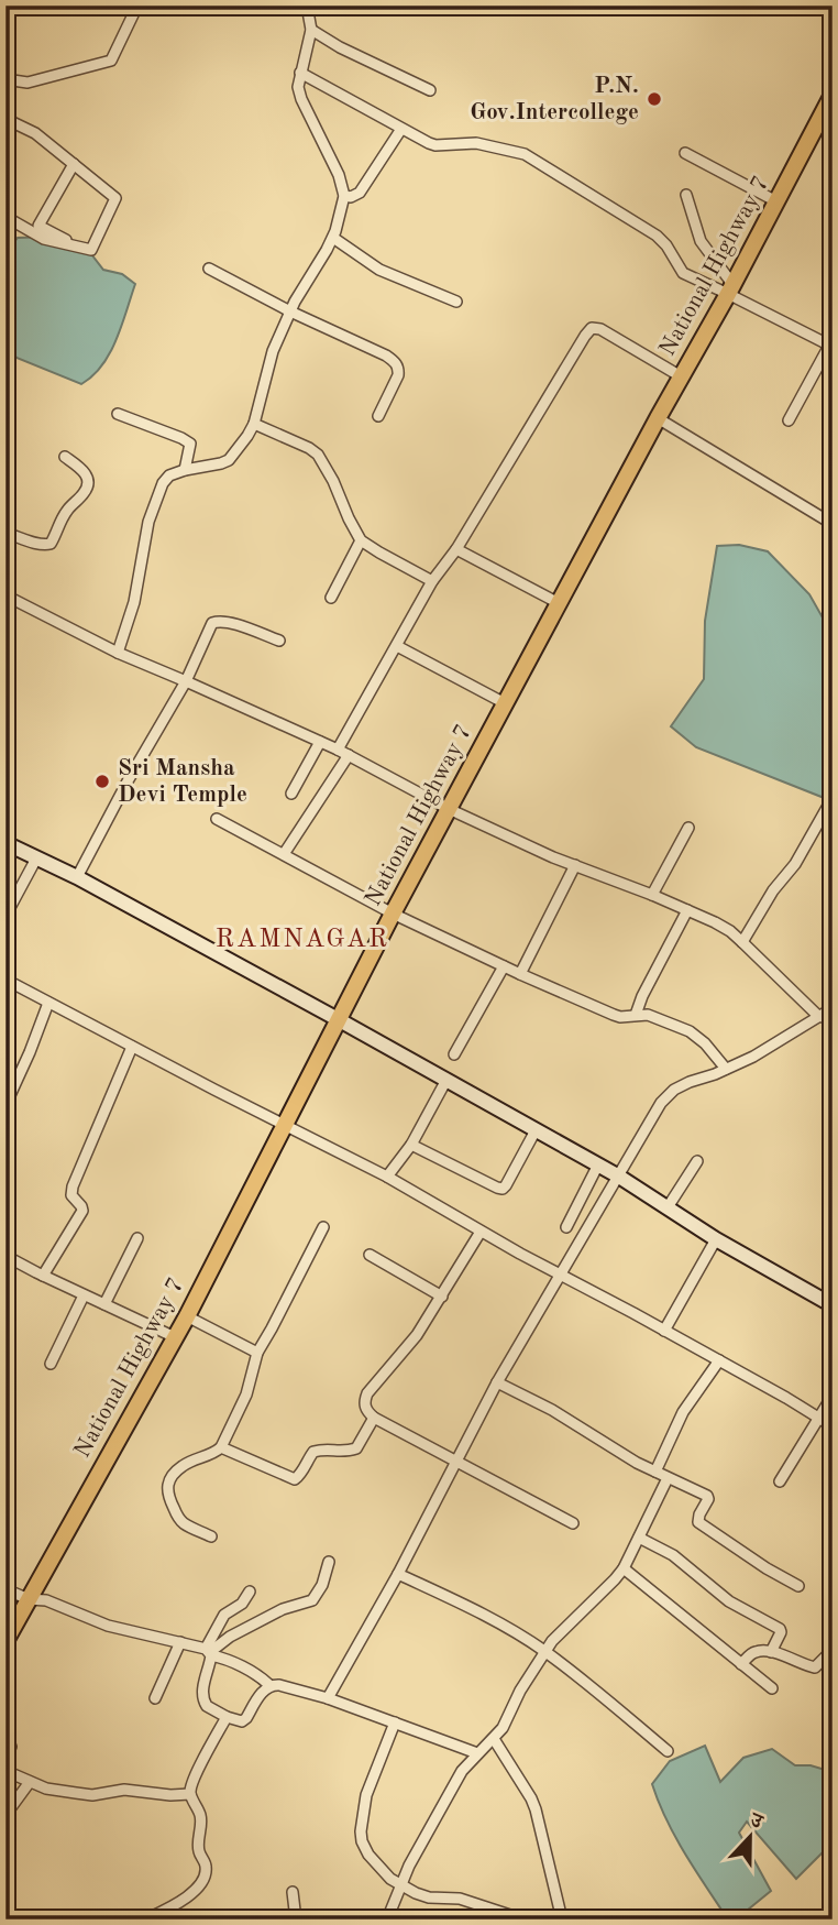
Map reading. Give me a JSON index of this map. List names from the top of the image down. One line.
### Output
{"streets":{"main road":["National Highway 7"]},"districts":["RAMNAGAR"],"places":["P.N. Gov.Intercollege","Sri Mansha Devi Temple"],"north":"top"}
